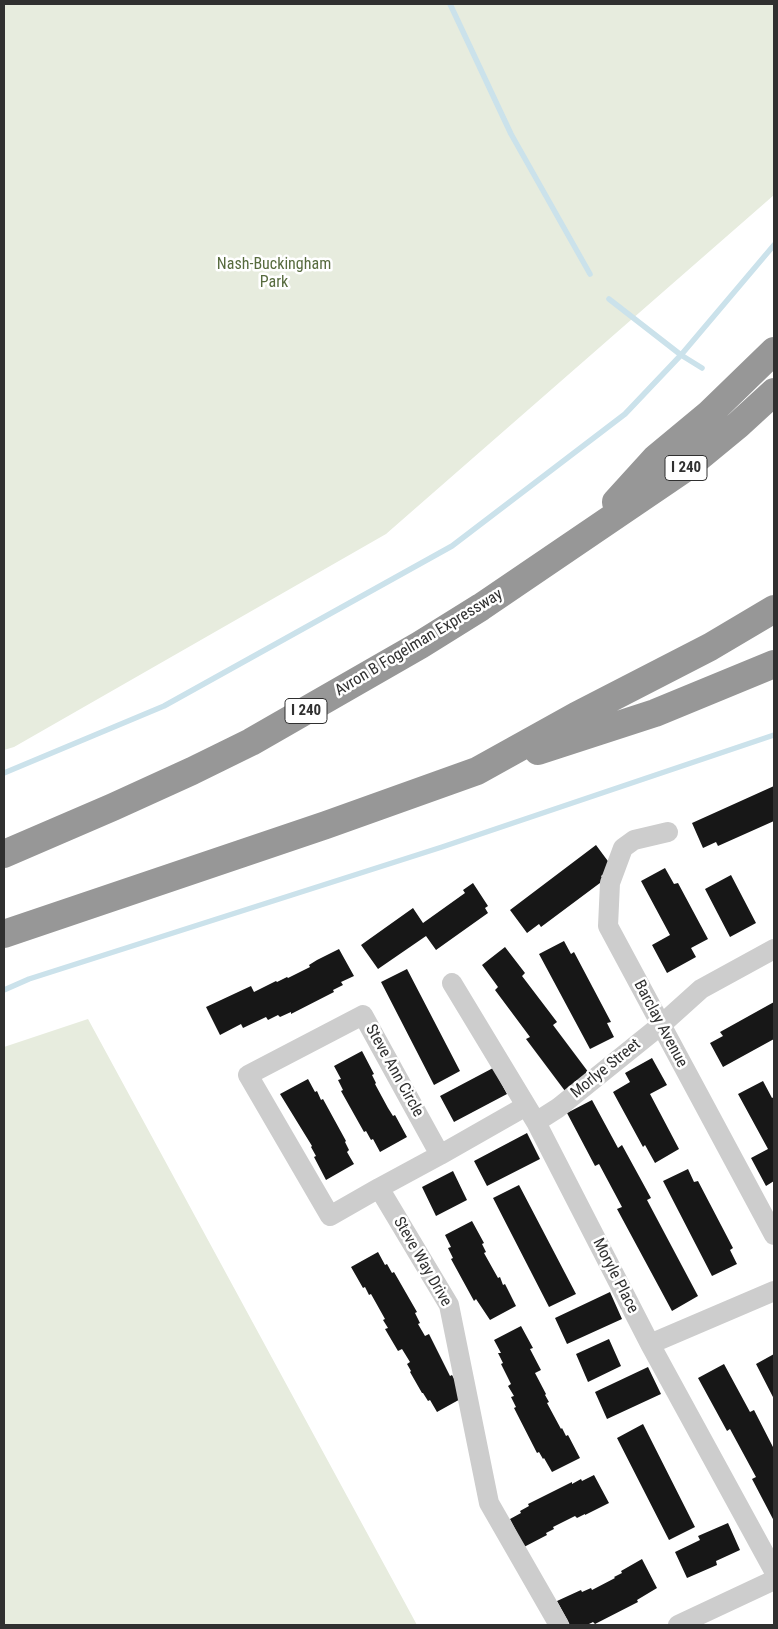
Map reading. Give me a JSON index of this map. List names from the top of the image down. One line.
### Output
{"streets":{"highway":["I 240","Avron B Fogelman Expressway"],"street":["Barclay Avenue","Morlye Street","Steve Ann Circle","Steve Way Drive","Moryle Place"]},"crossings":[["Barclay Avenue","Morlye Street"],["Morlye Street","Steve Ann Circle"],["Morlye Street","Moryle Place"],["Steve Ann Circle","Steve Way Drive"]],"parks":["Nash-Buckingham Park"]}
